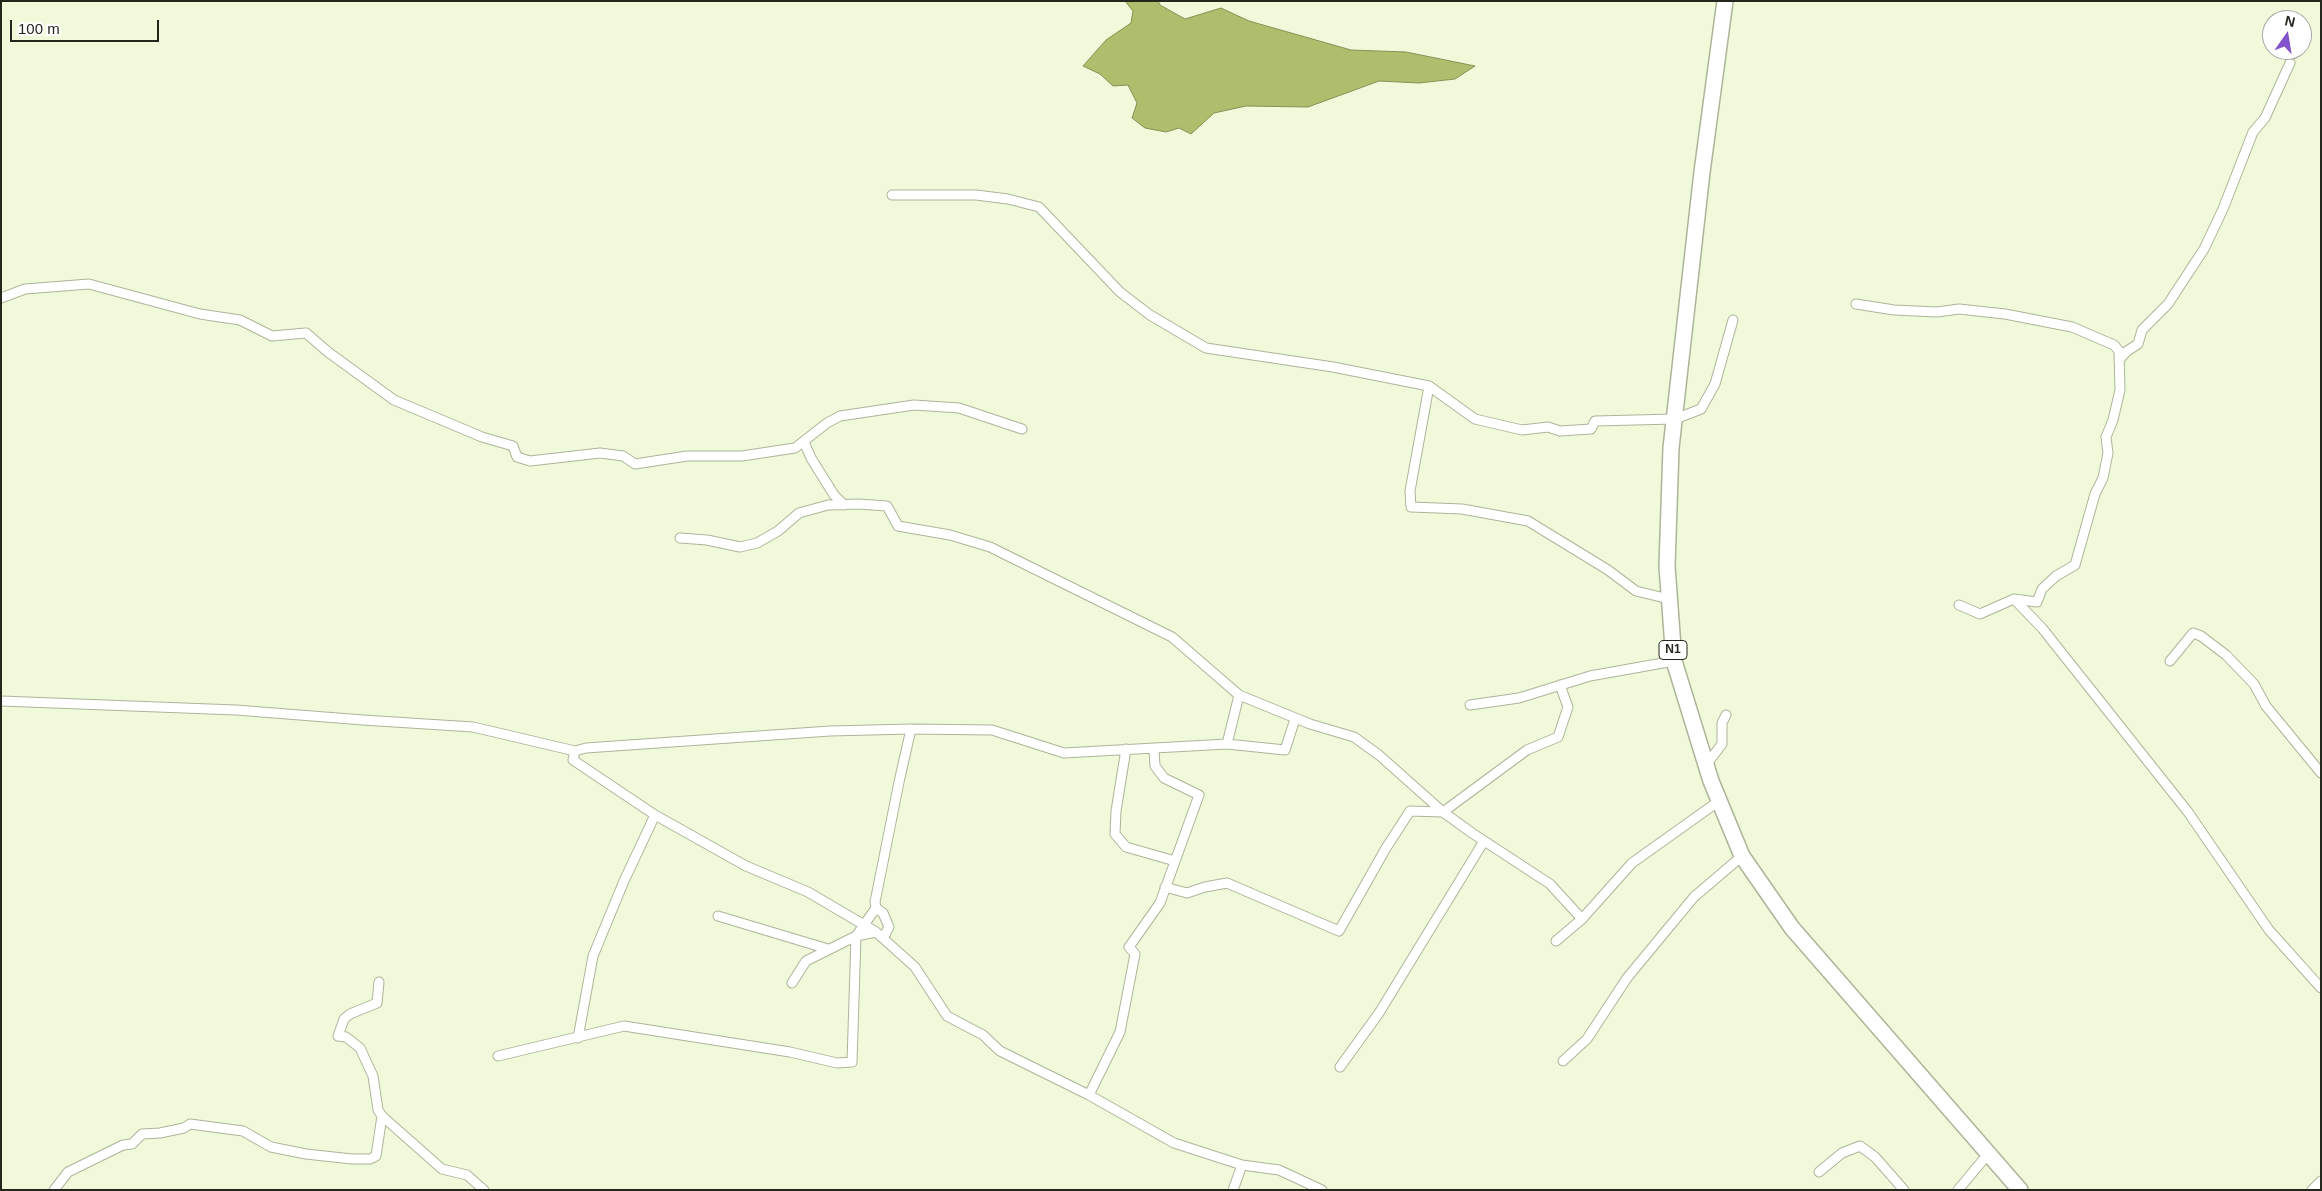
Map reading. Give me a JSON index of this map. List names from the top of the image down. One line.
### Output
{"streets":{"highway":["N1"]},"scale_bar":"100 m","north":"top"}
